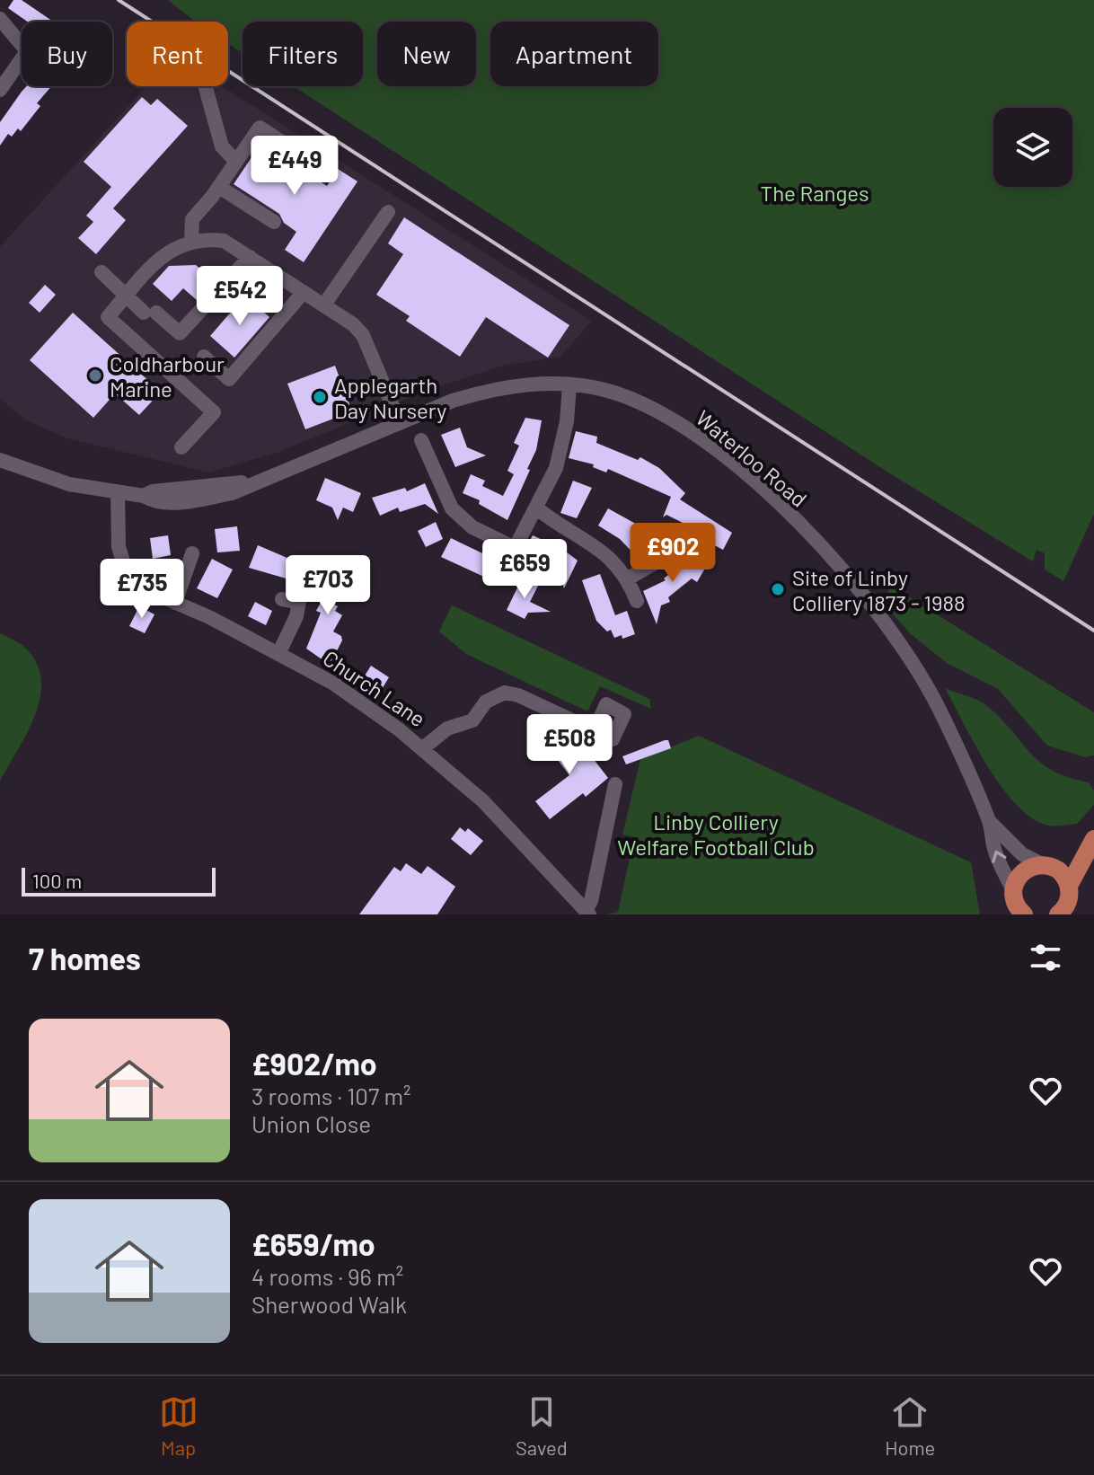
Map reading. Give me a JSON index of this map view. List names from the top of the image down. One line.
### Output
{"streets":{"street":["Waterloo Road","Church Lane"]},"crossings":[["Waterloo Road","Church Lane"]],"parks":["The Ranges","Linby Colliery Welfare Football Club"],"places":["Coldharbour Marine","Applegarth Day Nursery","Site of Linby Colliery 1873 - 1988"],"scale_bar":"100 m","page":{"chip":["Buy","Rent","Filters","New","Apartment"],"price":["£449","£542","£902","£659","£703","£735","£508"],"scale":"100 m","heading":"7 homes","list":[{"name":"£902/mo","note":"3 rooms · 107 m² · Union Close"},{"name":"£659/mo","note":"4 rooms · 96 m² · Sherwood Walk"}],"tabs":["Map","Saved","Home"]}}
